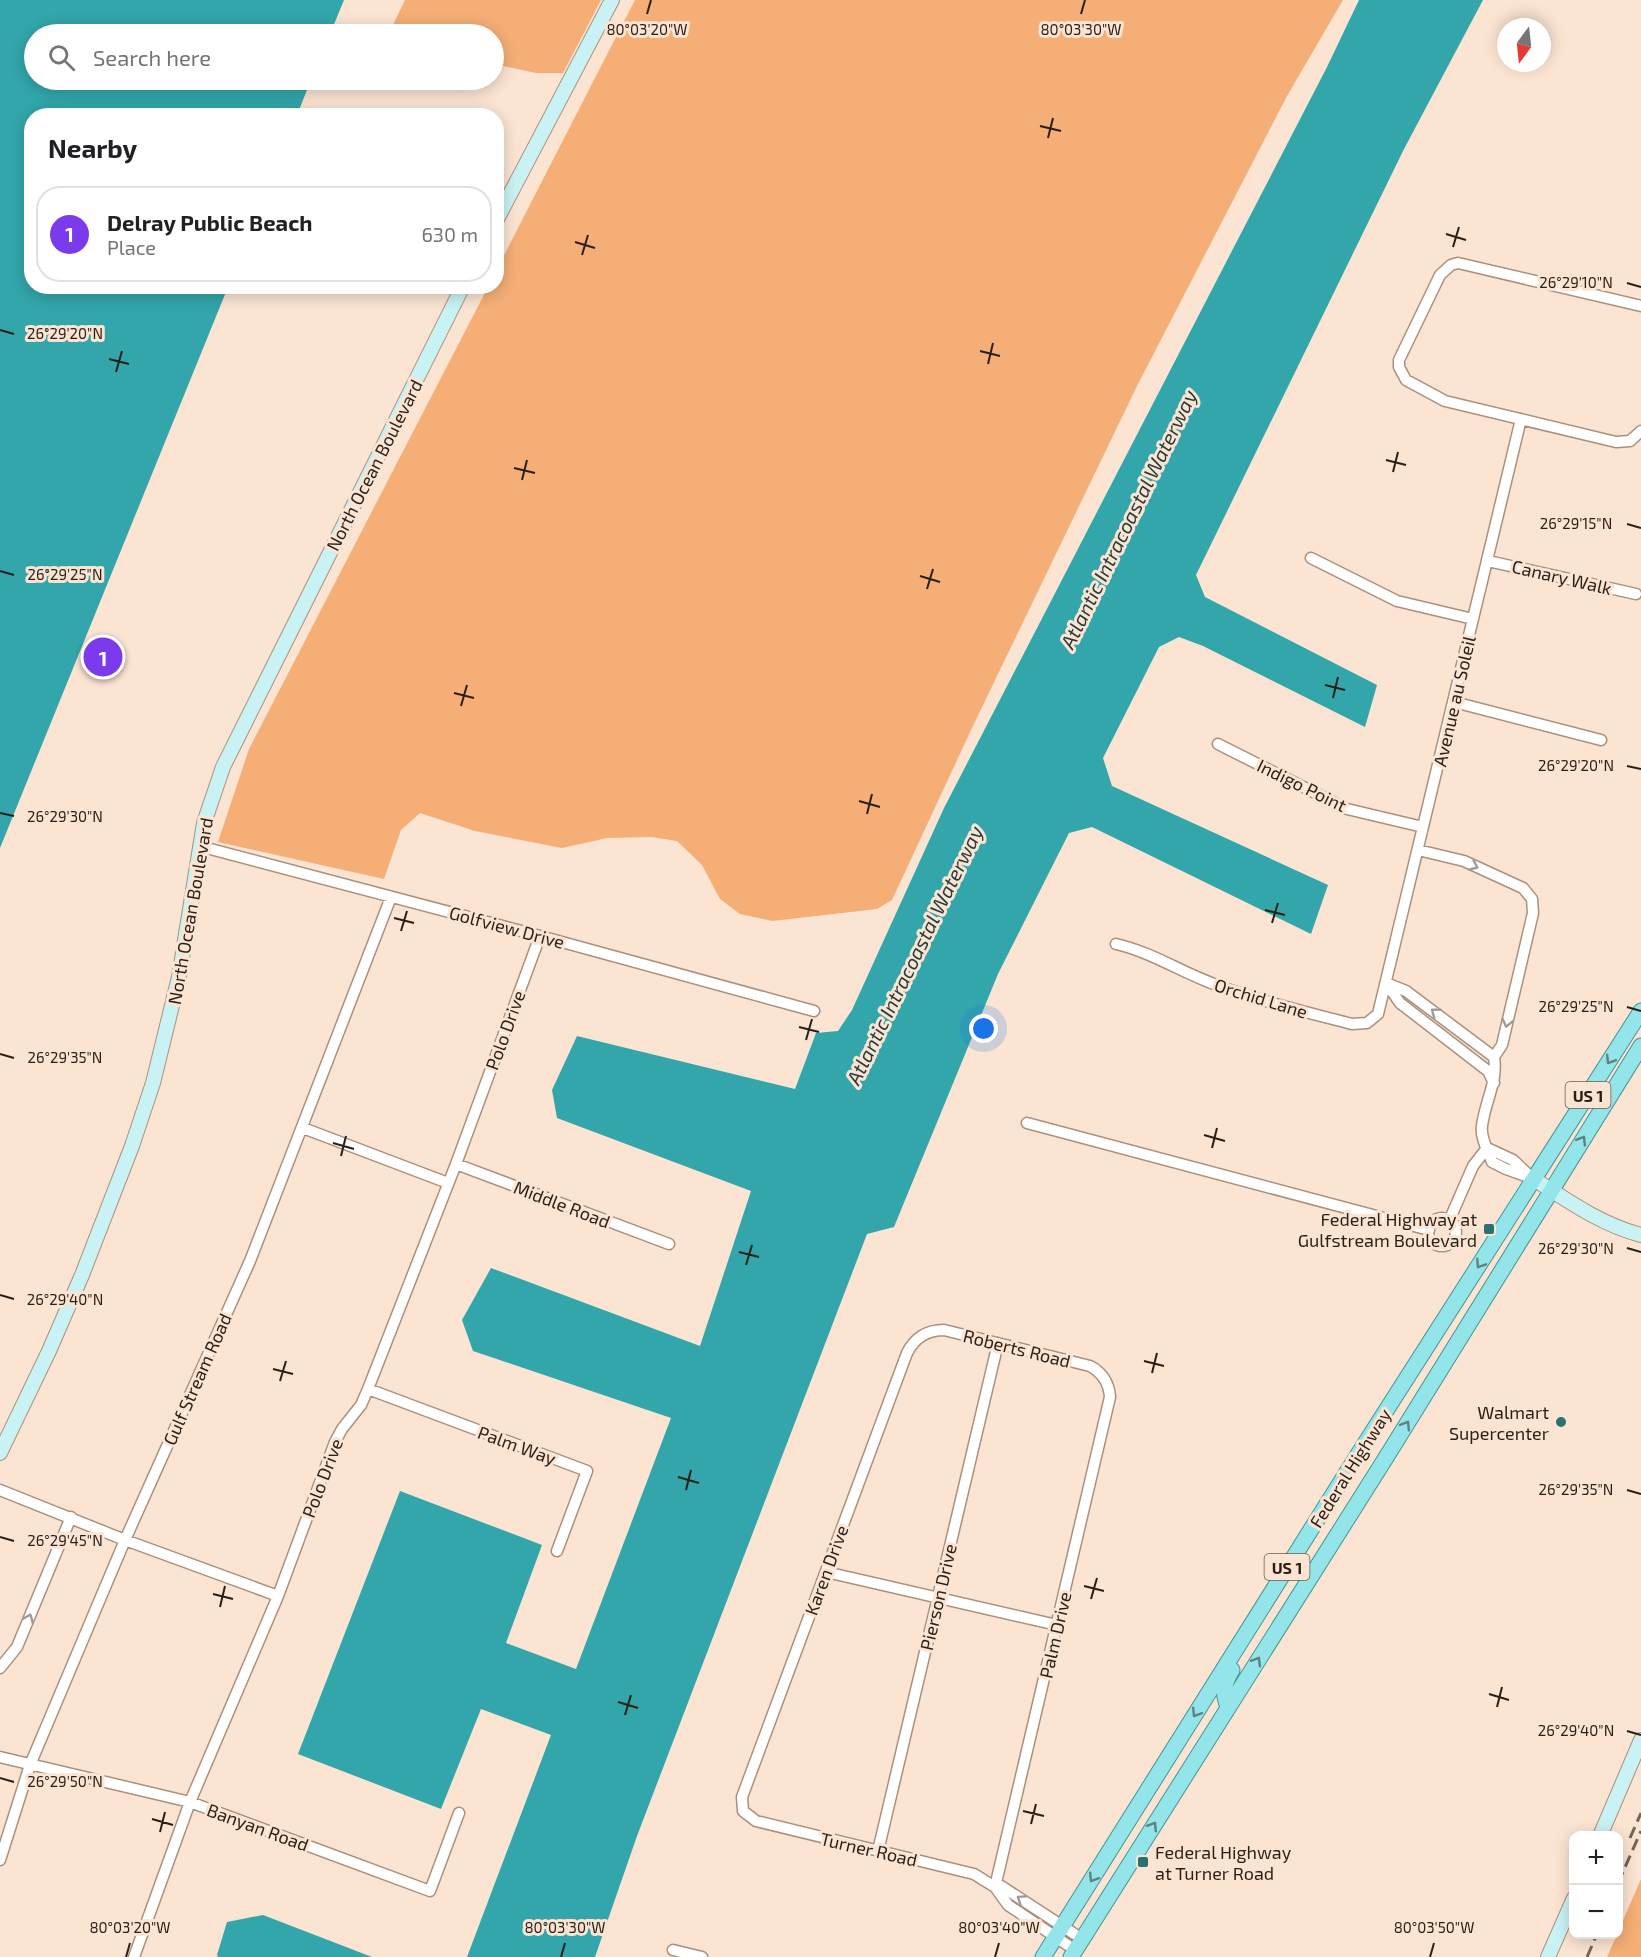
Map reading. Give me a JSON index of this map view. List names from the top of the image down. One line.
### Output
{"streets":{"main road":["North Ocean Boulevard","US 1","Federal Highway"],"street":["Canary Walk","Avenue au Soleil","Indigo Point","Golfview Drive","Orchid Lane","Polo Drive","Middle Road","Roberts Road","Gulf Stream Road","Palm Way","Karen Drive","Pierson Drive","Palm Drive","Banyan Road","Turner Road"]},"crossings":[["North Ocean Boulevard","Golfview Drive"],["Canary Walk","Avenue au Soleil"],["Avenue au Soleil","Indigo Point"],["Avenue au Soleil","Orchid Lane"],["Golfview Drive","Polo Drive"],["Golfview Drive","Gulf Stream Road"],["Polo Drive","Middle Road"],["Polo Drive","Palm Way"],["Polo Drive","Banyan Road"],["Roberts Road","Karen Drive"],["Roberts Road","Pierson Drive"],["Roberts Road","Palm Drive"],["Gulf Stream Road","Banyan Road"],["Federal Highway","Turner Road"],["Karen Drive","Turner Road"],["Pierson Drive","Turner Road"],["Palm Drive","Turner Road"]],"water":["Atlantic Intracoastal Waterway"],"places":{"transit":["Federal Highway at Gulfstream Boulevard","Federal Highway at Turner Road"],"other":["Walmart Supercenter"]},"north":"bottom","page":{"search":"Search here","heading":"Nearby","list":[{"mark":"1","name":"Delray Public Beach","note":"Place","value":"630 m"}],"pins":"1","map_buttons":["+","−"]},"coordinates":["80°03'20\"W","80°03'30\"W","26°29'10\"N","26°29'20\"N","26°29'15\"N","26°29'25\"N","26°29'30\"N","26°29'35\"N","26°29'40\"N","26°29'45\"N","26°29'50\"N","80°03'40\"W","80°03'50\"W"]}
